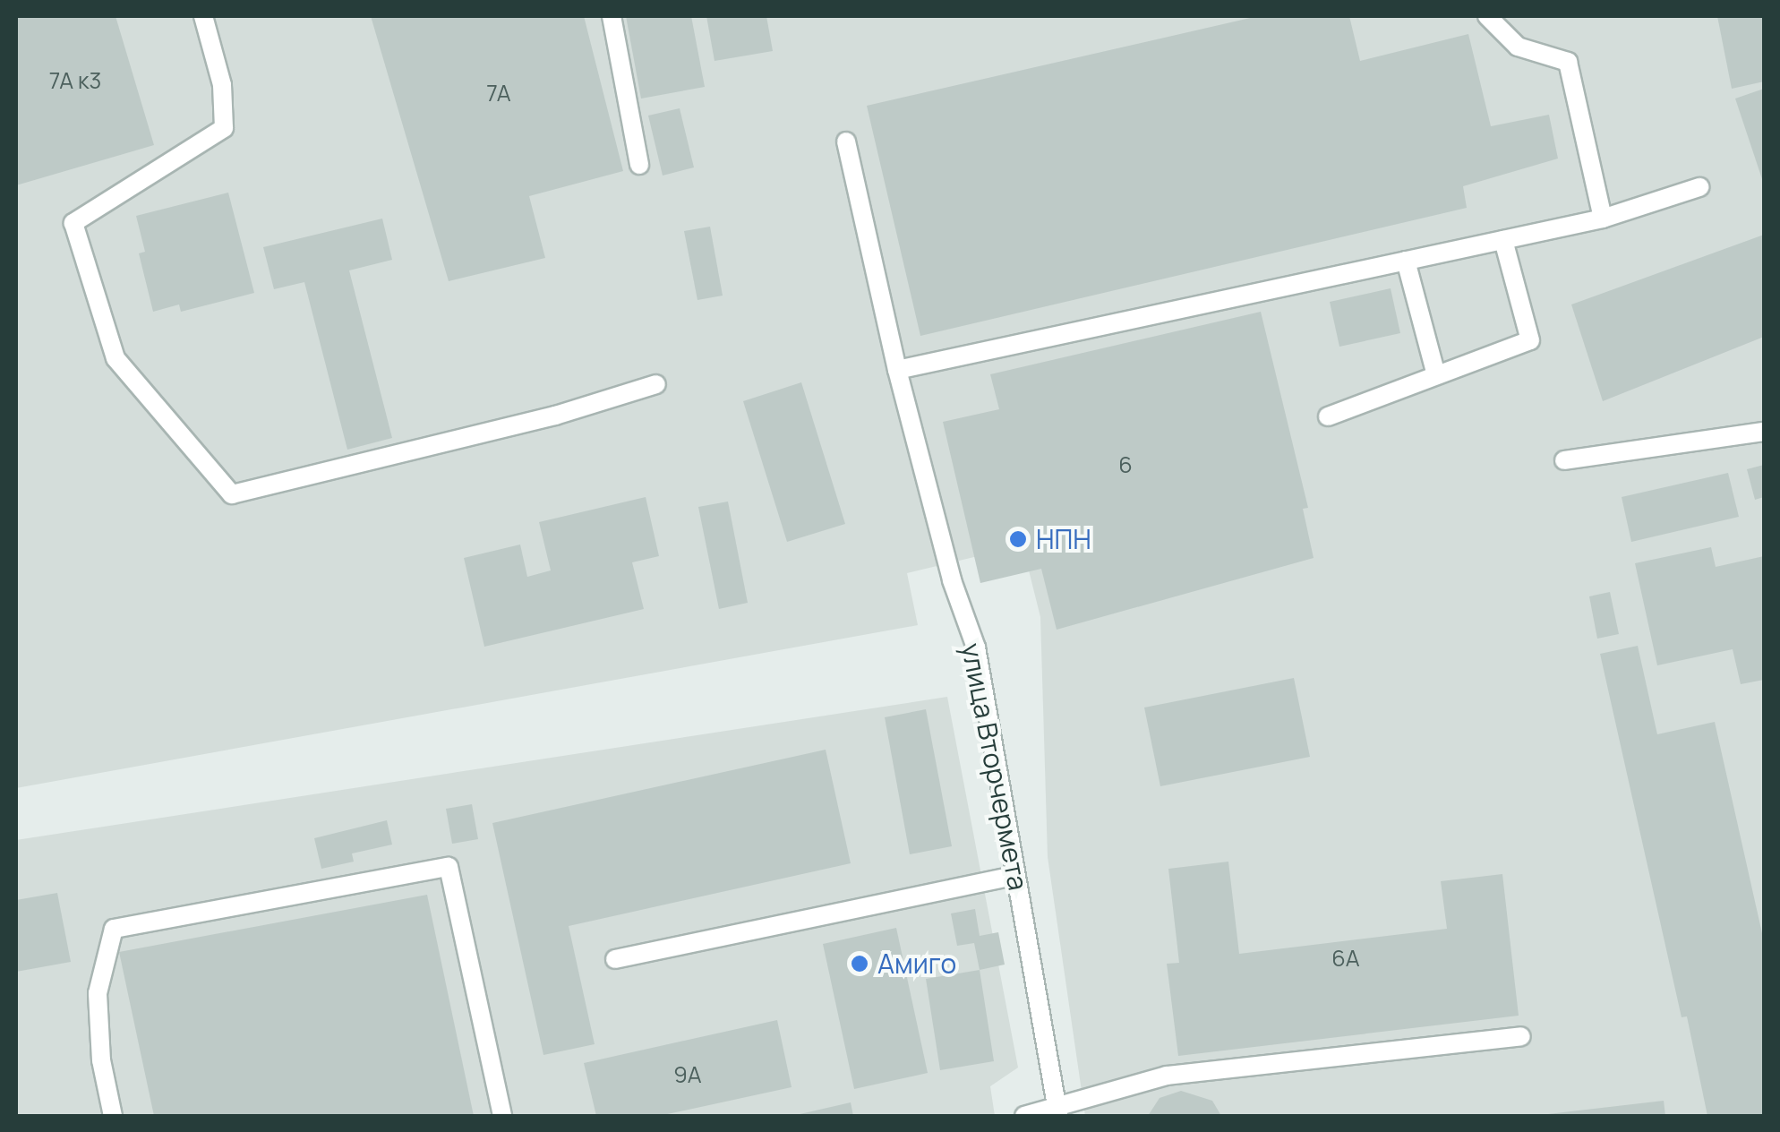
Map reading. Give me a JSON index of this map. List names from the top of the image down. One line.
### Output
{"streets":{"lane":["улица Вторчермета"]},"places":["НПН","Амиго"],"house_numbers":["7А к3","7А","6","6А","9А"]}
